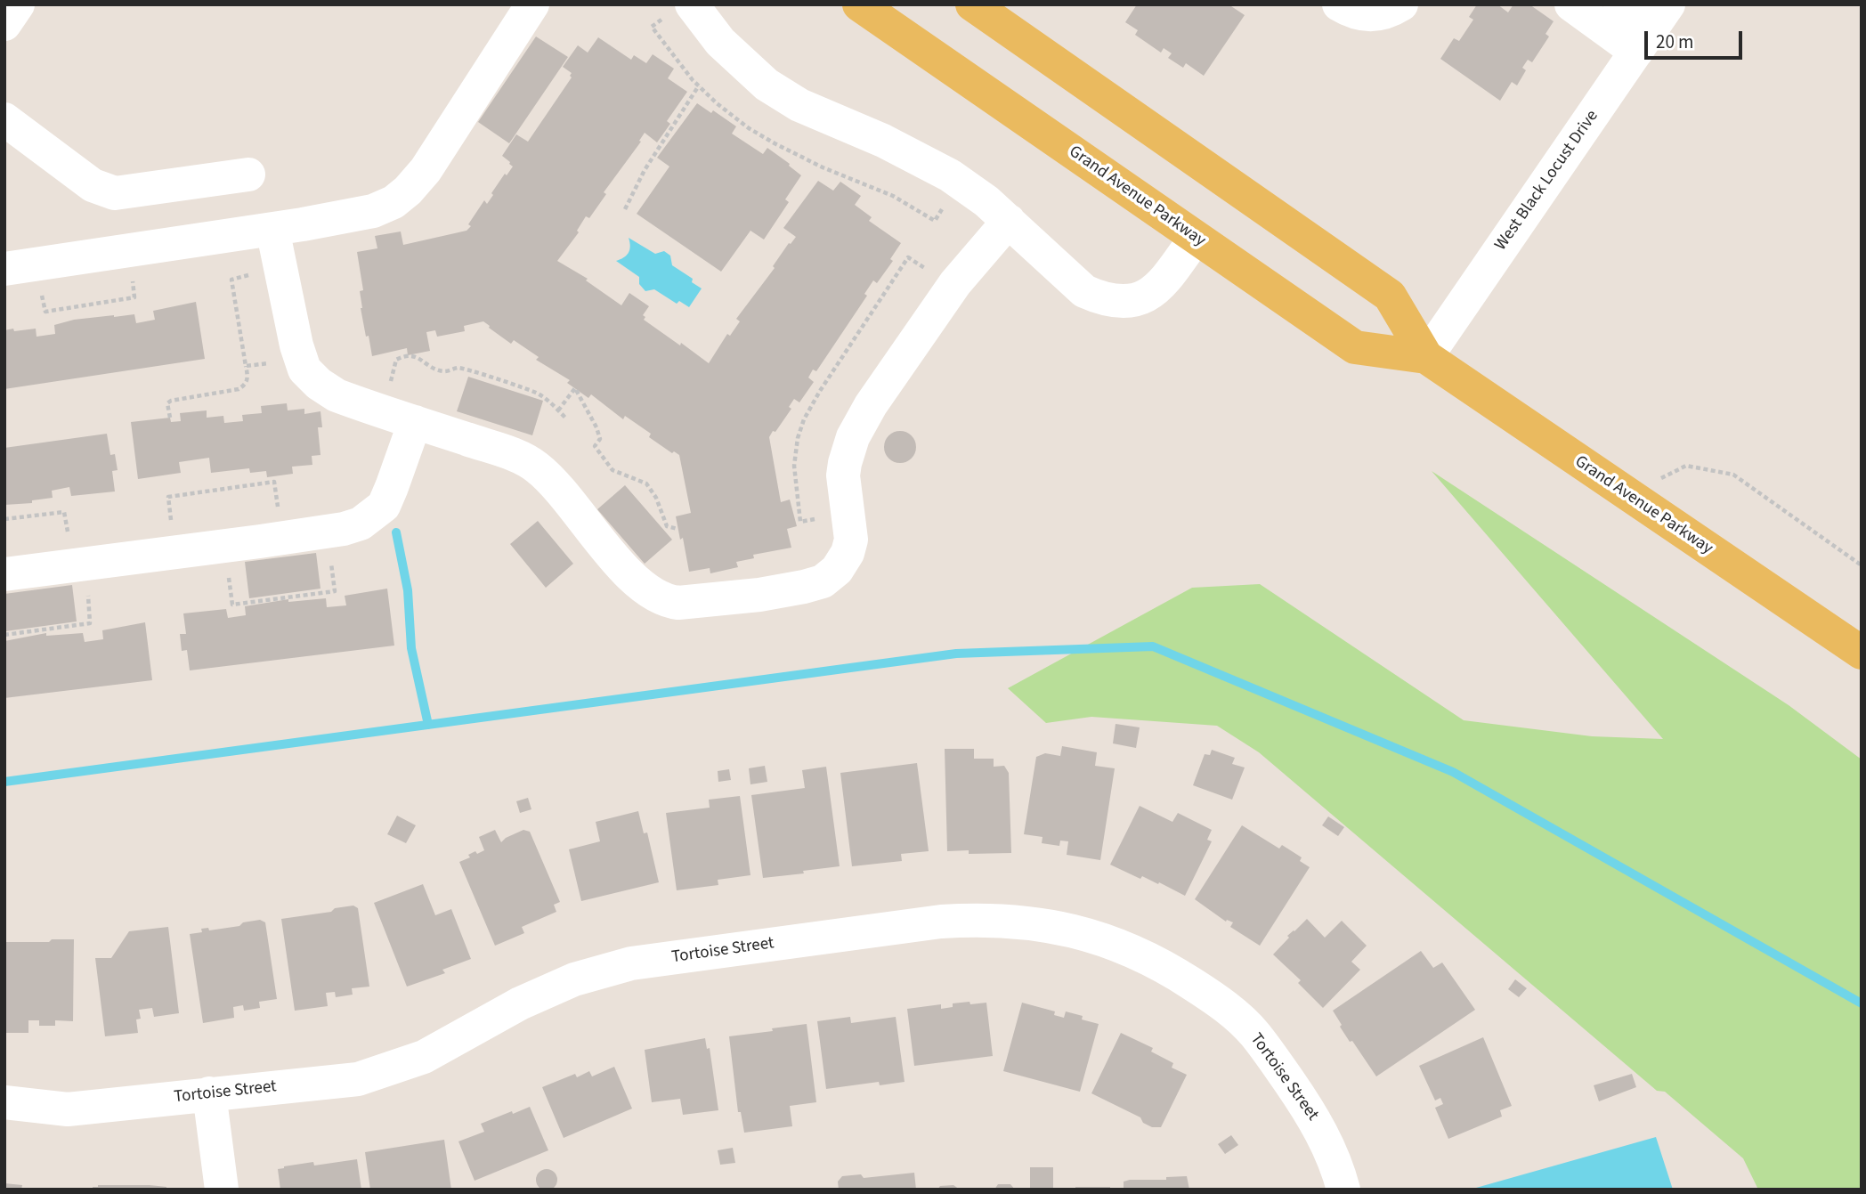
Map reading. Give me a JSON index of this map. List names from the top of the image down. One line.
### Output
{"streets":{"main road":["Grand Avenue Parkway"],"street":["West Black Locust Drive","Tortoise Street"]},"crossings":[["West Black Locust Drive","Grand Avenue Parkway"]],"scale_bar":"20 m"}
